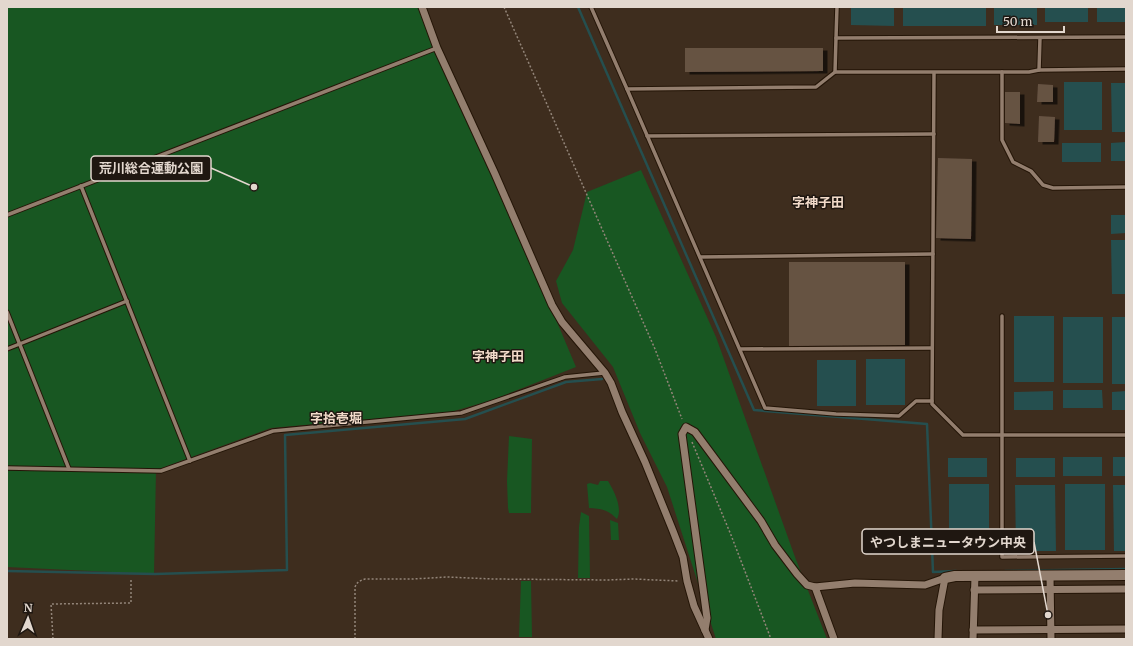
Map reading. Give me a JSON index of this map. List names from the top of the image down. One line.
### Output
{"districts":["字神子田","字神子田","字拾壱堀"],"places":["荒川総合運動公園","やつしまニュータウン中央"],"scale_bar":"50 m","north":"top"}
